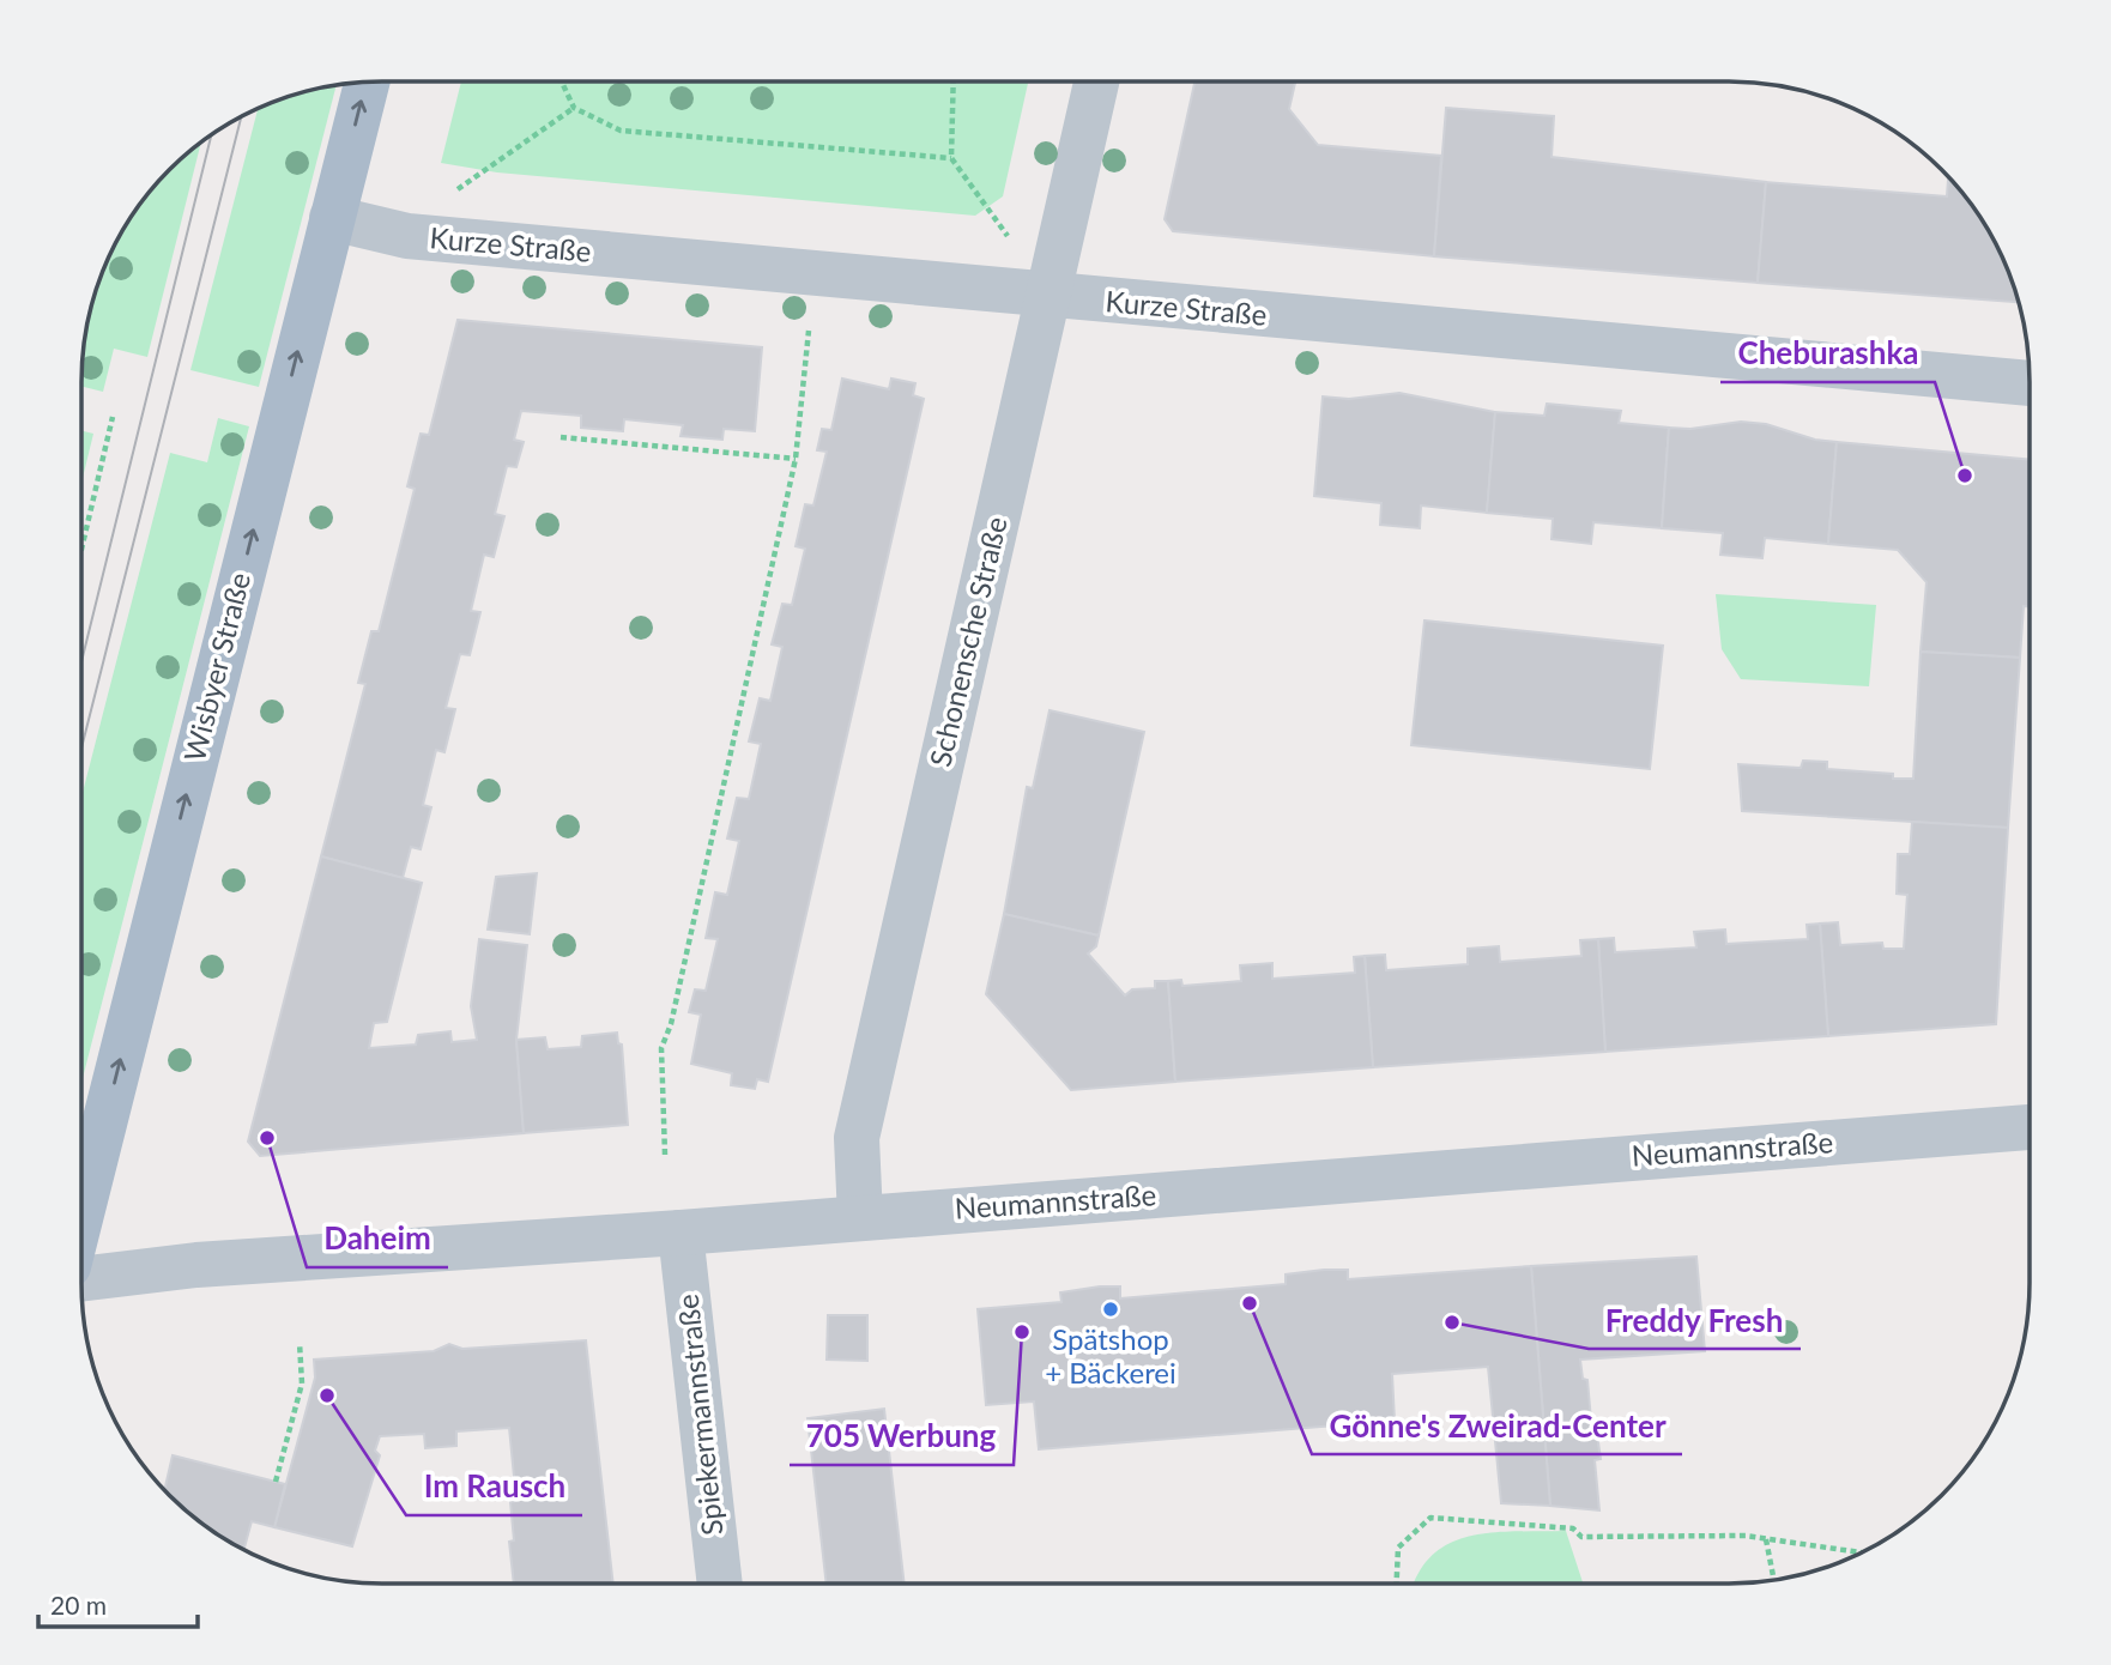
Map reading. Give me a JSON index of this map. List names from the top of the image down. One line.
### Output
{"streets":{"main road":["Wisbyer Straße"],"street":["Kurze Straße","Schonensche Straße","Neumannstraße","Spiekermannstraße"]},"crossings":[["Kurze Straße","Schonensche Straße"],["Kurze Straße","Wisbyer Straße"],["Schonensche Straße","Neumannstraße"],["Neumannstraße","Spiekermannstraße"]],"one_way":["Wisbyer Straße"],"places":["Cheburashka","Daheim","Gönne's Zweirad-Center","Spätshop + Bäckerei","Freddy Fresh","705 Werbung","Im Rausch"],"scale_bar":"20 m"}
